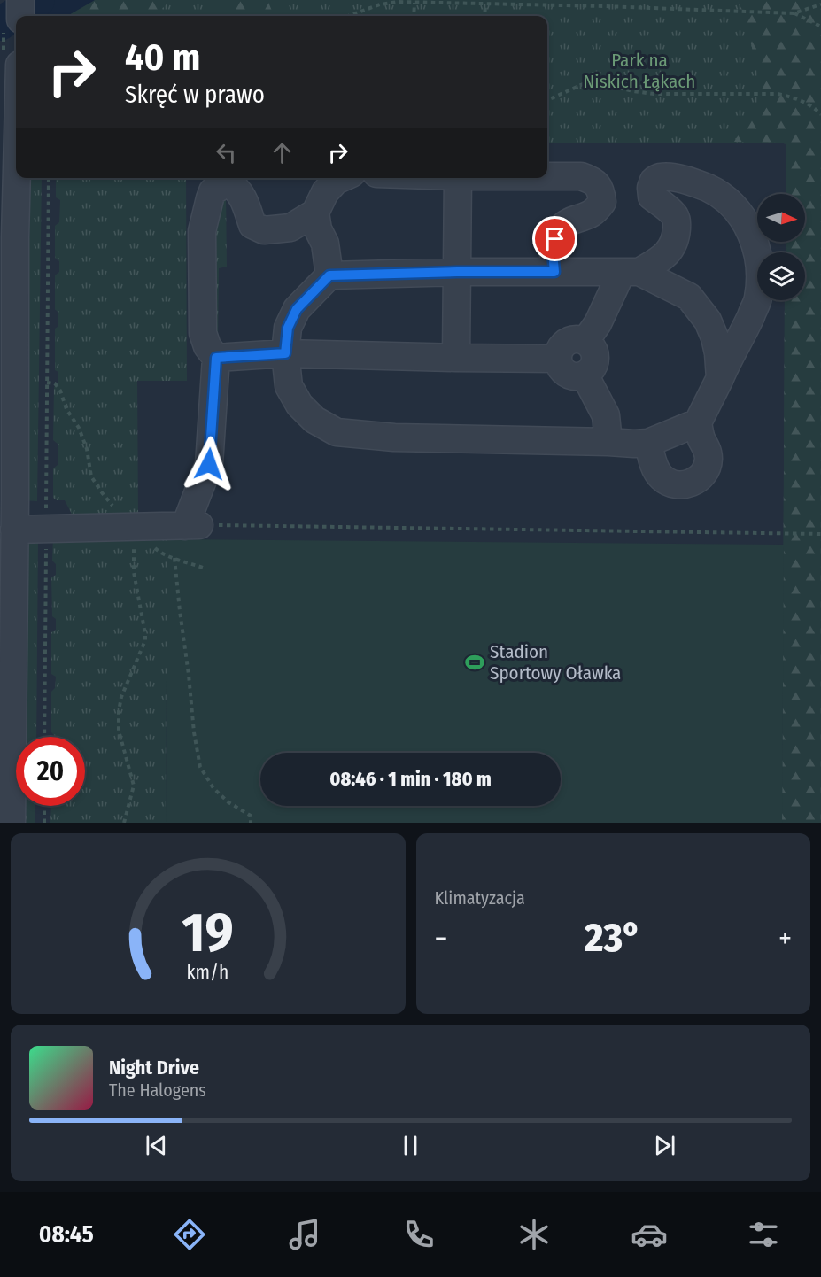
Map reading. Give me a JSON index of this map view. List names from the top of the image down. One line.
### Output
{"parks":["Park na Niskich Łąkach"],"places":{"sports":["Stadion Sportowy Oławka"]},"north":"right","page":{"turn":["40 m","Skręć w prawo"],"limit":"20","trip":"08:46 · 1 min · 180 m","tile":"Klimatyzacja","heat":["−","23°","+"],"song":["Night Drive","The Halogens"],"tabs":"08:45","gauge":["19","km/h"]}}
